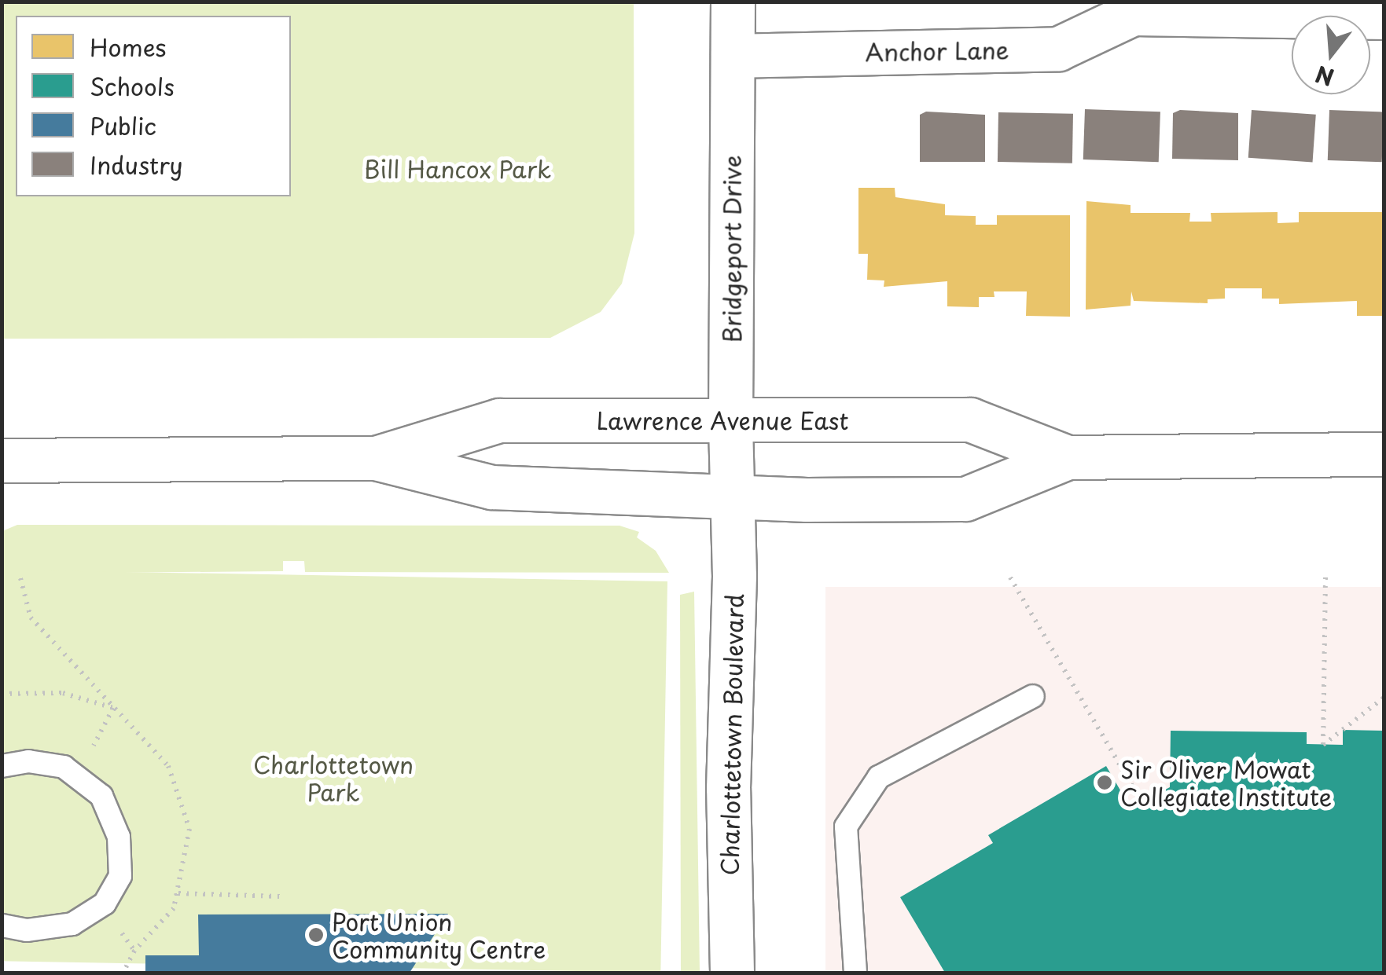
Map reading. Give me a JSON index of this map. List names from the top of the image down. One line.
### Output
{"streets":{"main road":["Anchor Lane","Bridgeport Drive","Lawrence Avenue East","Charlottetown Boulevard"]},"crossings":[["Anchor Lane","Bridgeport Drive"],["Bridgeport Drive","Lawrence Avenue East"],["Bridgeport Drive","Charlottetown Boulevard"],["Lawrence Avenue East","Charlottetown Boulevard"]],"parks":["Bill Hancox Park","Charlottetown Park"],"places":["Sir Oliver Mowat Collegiate Institute","Port Union Community Centre"],"legend":["Homes","Schools","Public","Industry"],"north":"bottom"}
